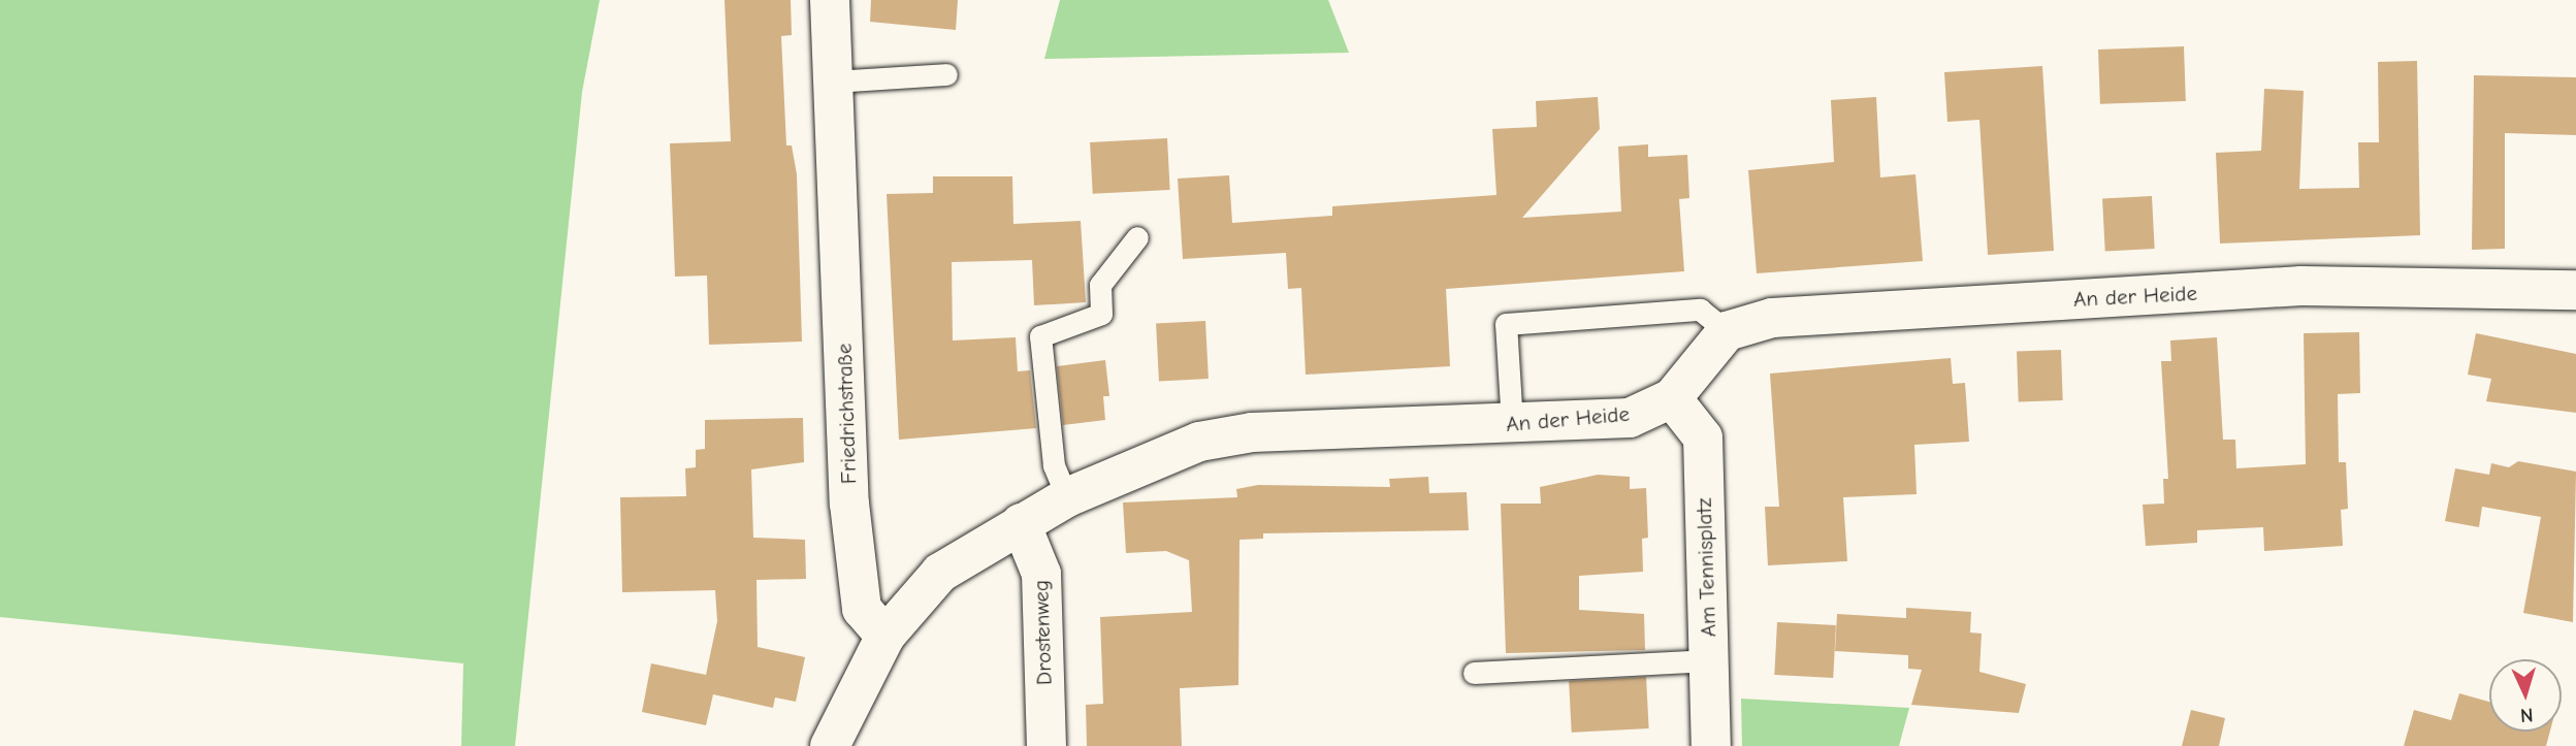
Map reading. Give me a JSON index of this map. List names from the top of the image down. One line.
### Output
{"streets":{"street":["An der Heide","Friedrichstraße","Am Tennisplatz","Drostenweg"]},"crossings":[["An der Heide","Friedrichstraße"],["An der Heide","Am Tennisplatz"],["An der Heide","Drostenweg"]],"north":"bottom"}
